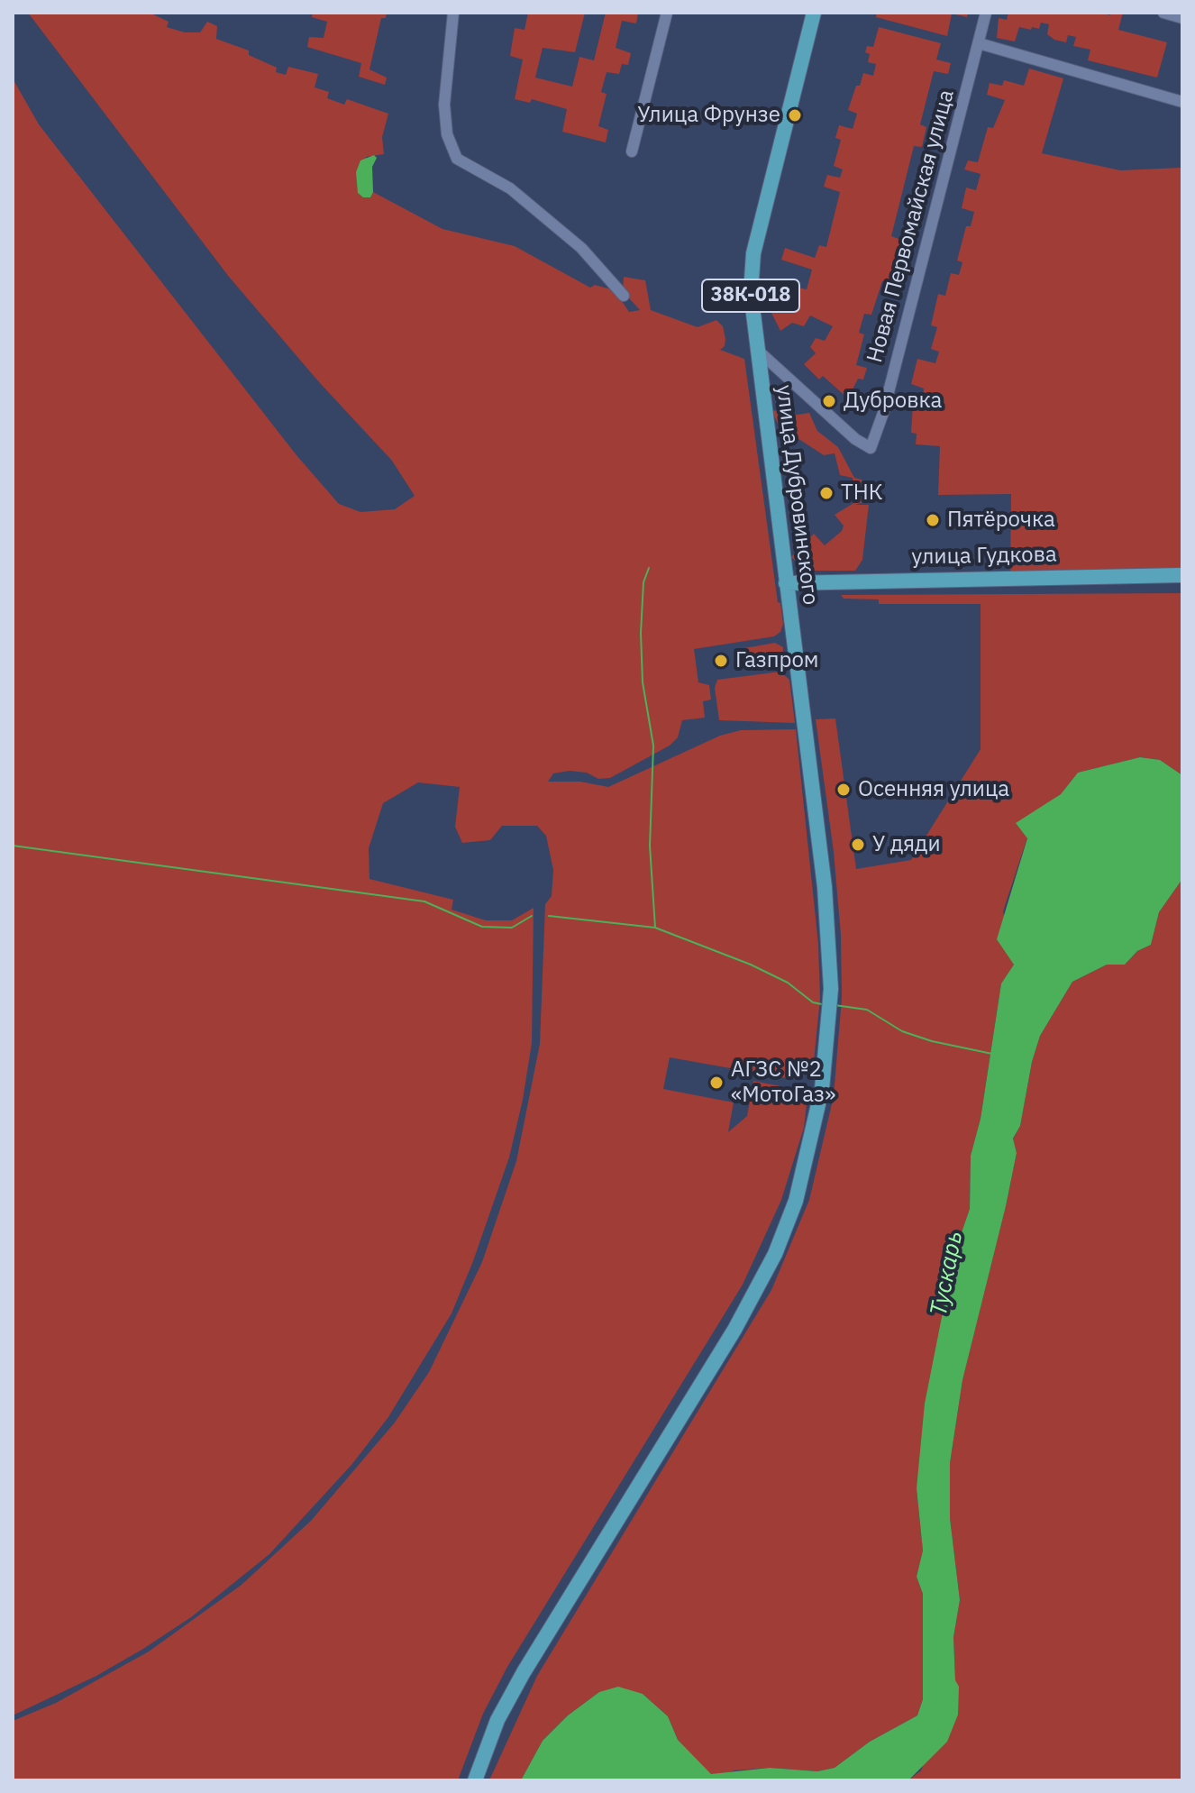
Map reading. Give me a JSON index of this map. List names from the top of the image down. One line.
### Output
{"streets":{"main road":["38К-018","улица Дубровинского","улица Гудкова"],"street":["Новая Первомайская улица"]},"crossings":[["Новая Первомайская улица","улица Дубровинского"],["улица Дубровинского","улица Гудкова"]],"water":["Тускарь"],"places":["Улица Фрунзе","Дубровка","ТНК","Пятёрочка","Газпром","Осенняя улица","У дяди","АГЗС №2 «МотоГаз»"]}
